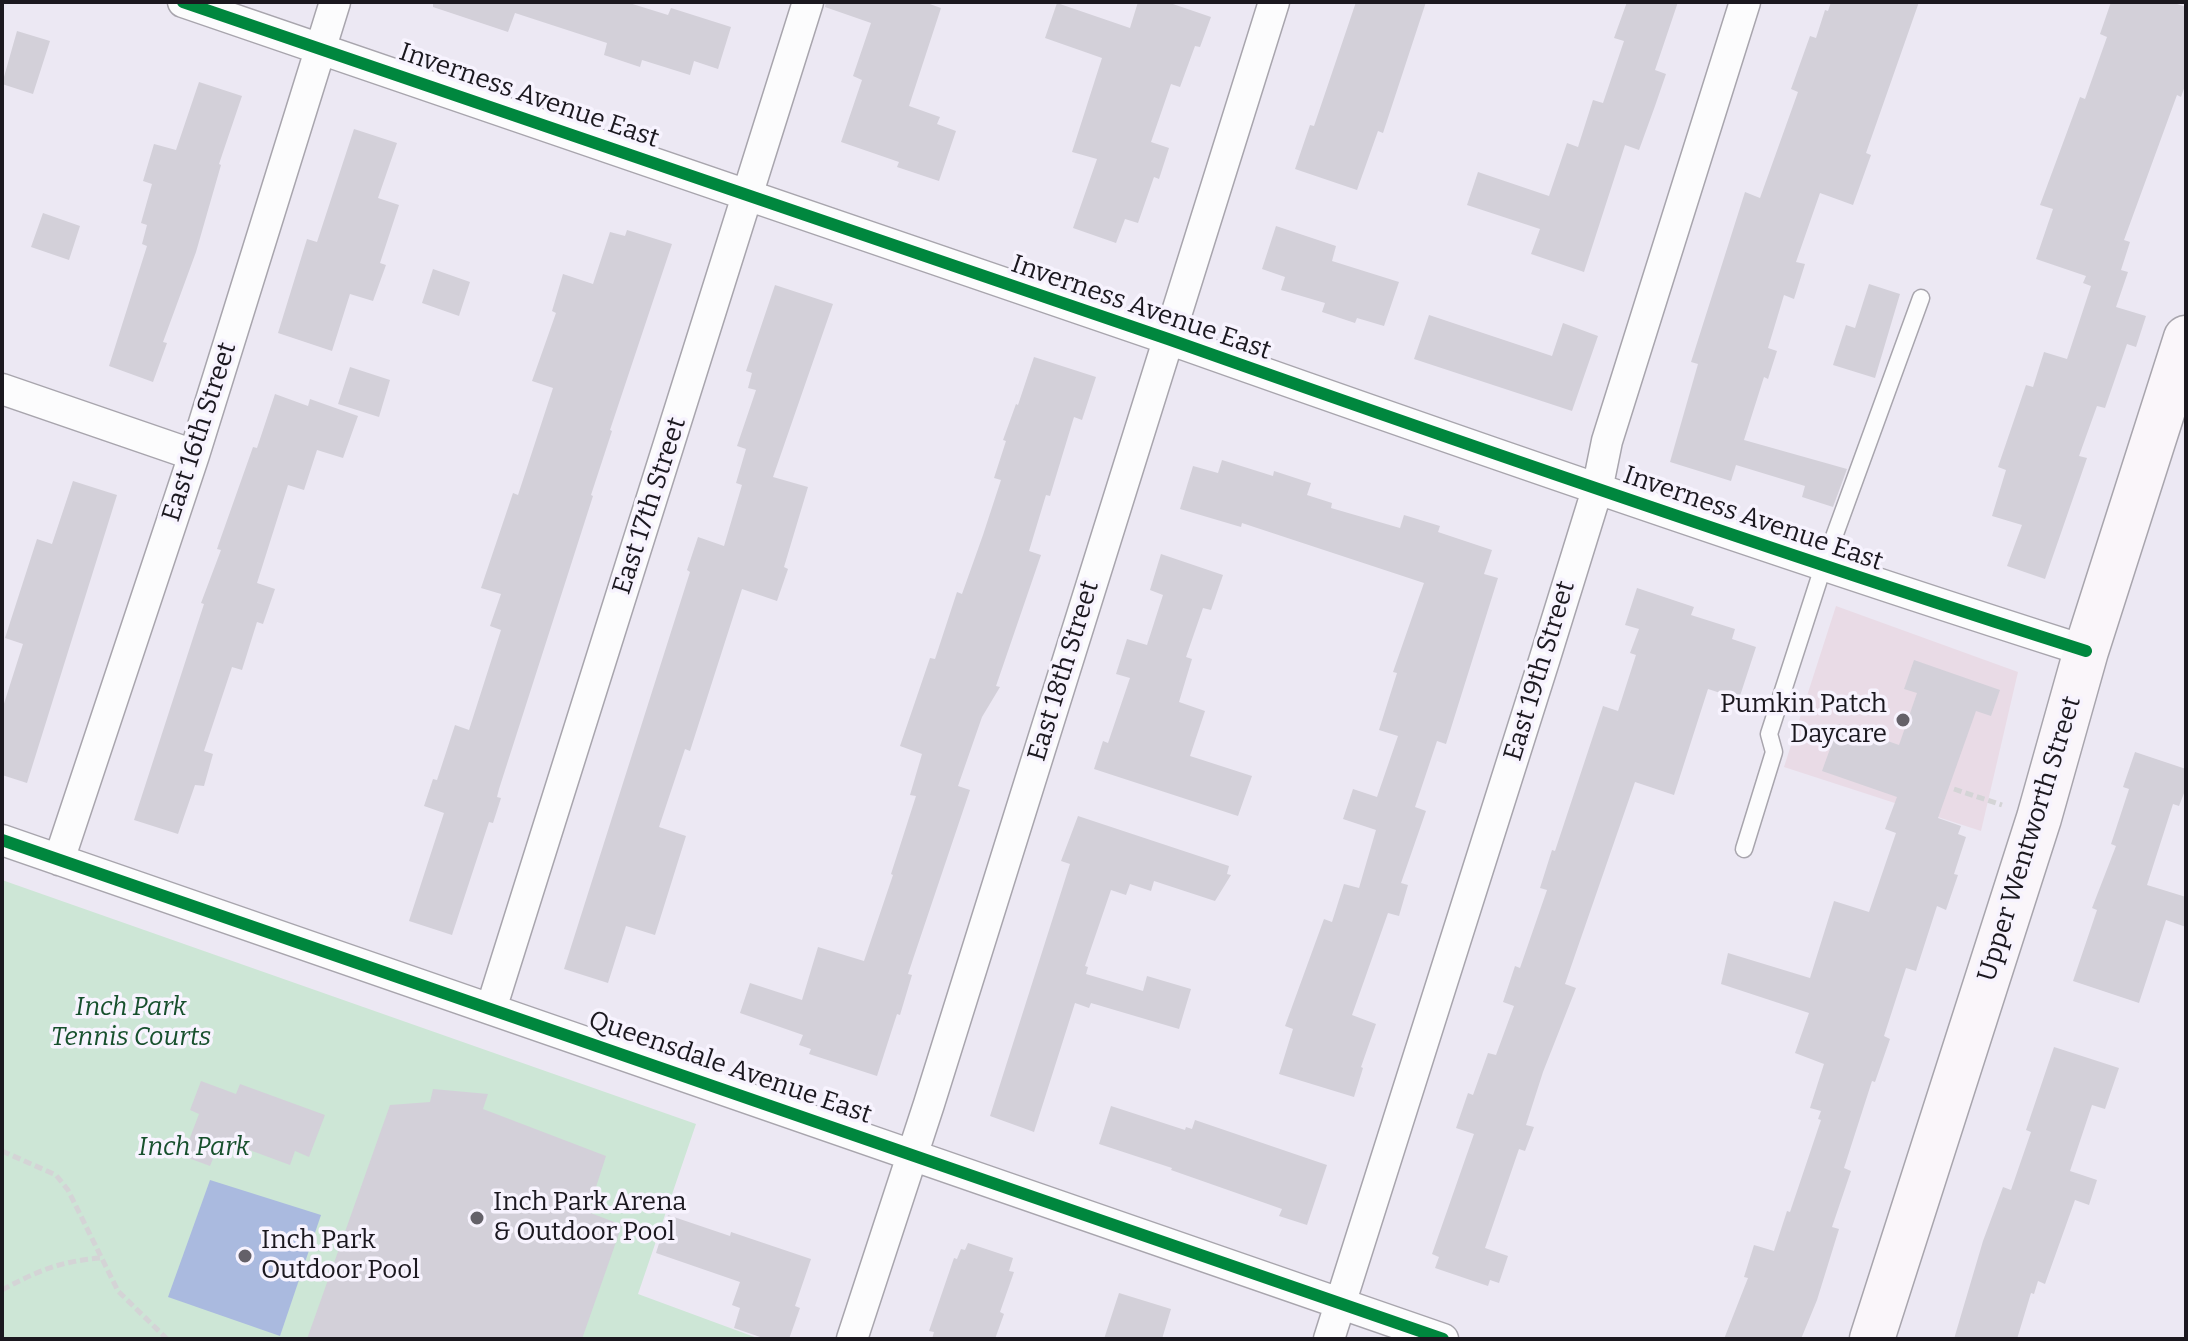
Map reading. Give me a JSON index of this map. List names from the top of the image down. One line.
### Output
{"streets":{"main road":["Upper Wentworth Street"],"street":["Inverness Avenue East","East 16th Street","East 17th Street","East 18th Street","East 19th Street","Queensdale Avenue East"]},"crossings":[["Inverness Avenue East","East 16th Street"],["Inverness Avenue East","East 17th Street"],["Inverness Avenue East","East 18th Street"],["Inverness Avenue East","East 19th Street"],["Inverness Avenue East","Upper Wentworth Street"],["East 16th Street","Queensdale Avenue East"],["East 17th Street","Queensdale Avenue East"],["East 18th Street","Queensdale Avenue East"],["East 19th Street","Queensdale Avenue East"]],"parks":["Inch Park Tennis Courts","Inch Park"],"places":["Pumkin Patch Daycare","Inch Park Arena & Outdoor Pool","Inch Park Outdoor Pool"]}
